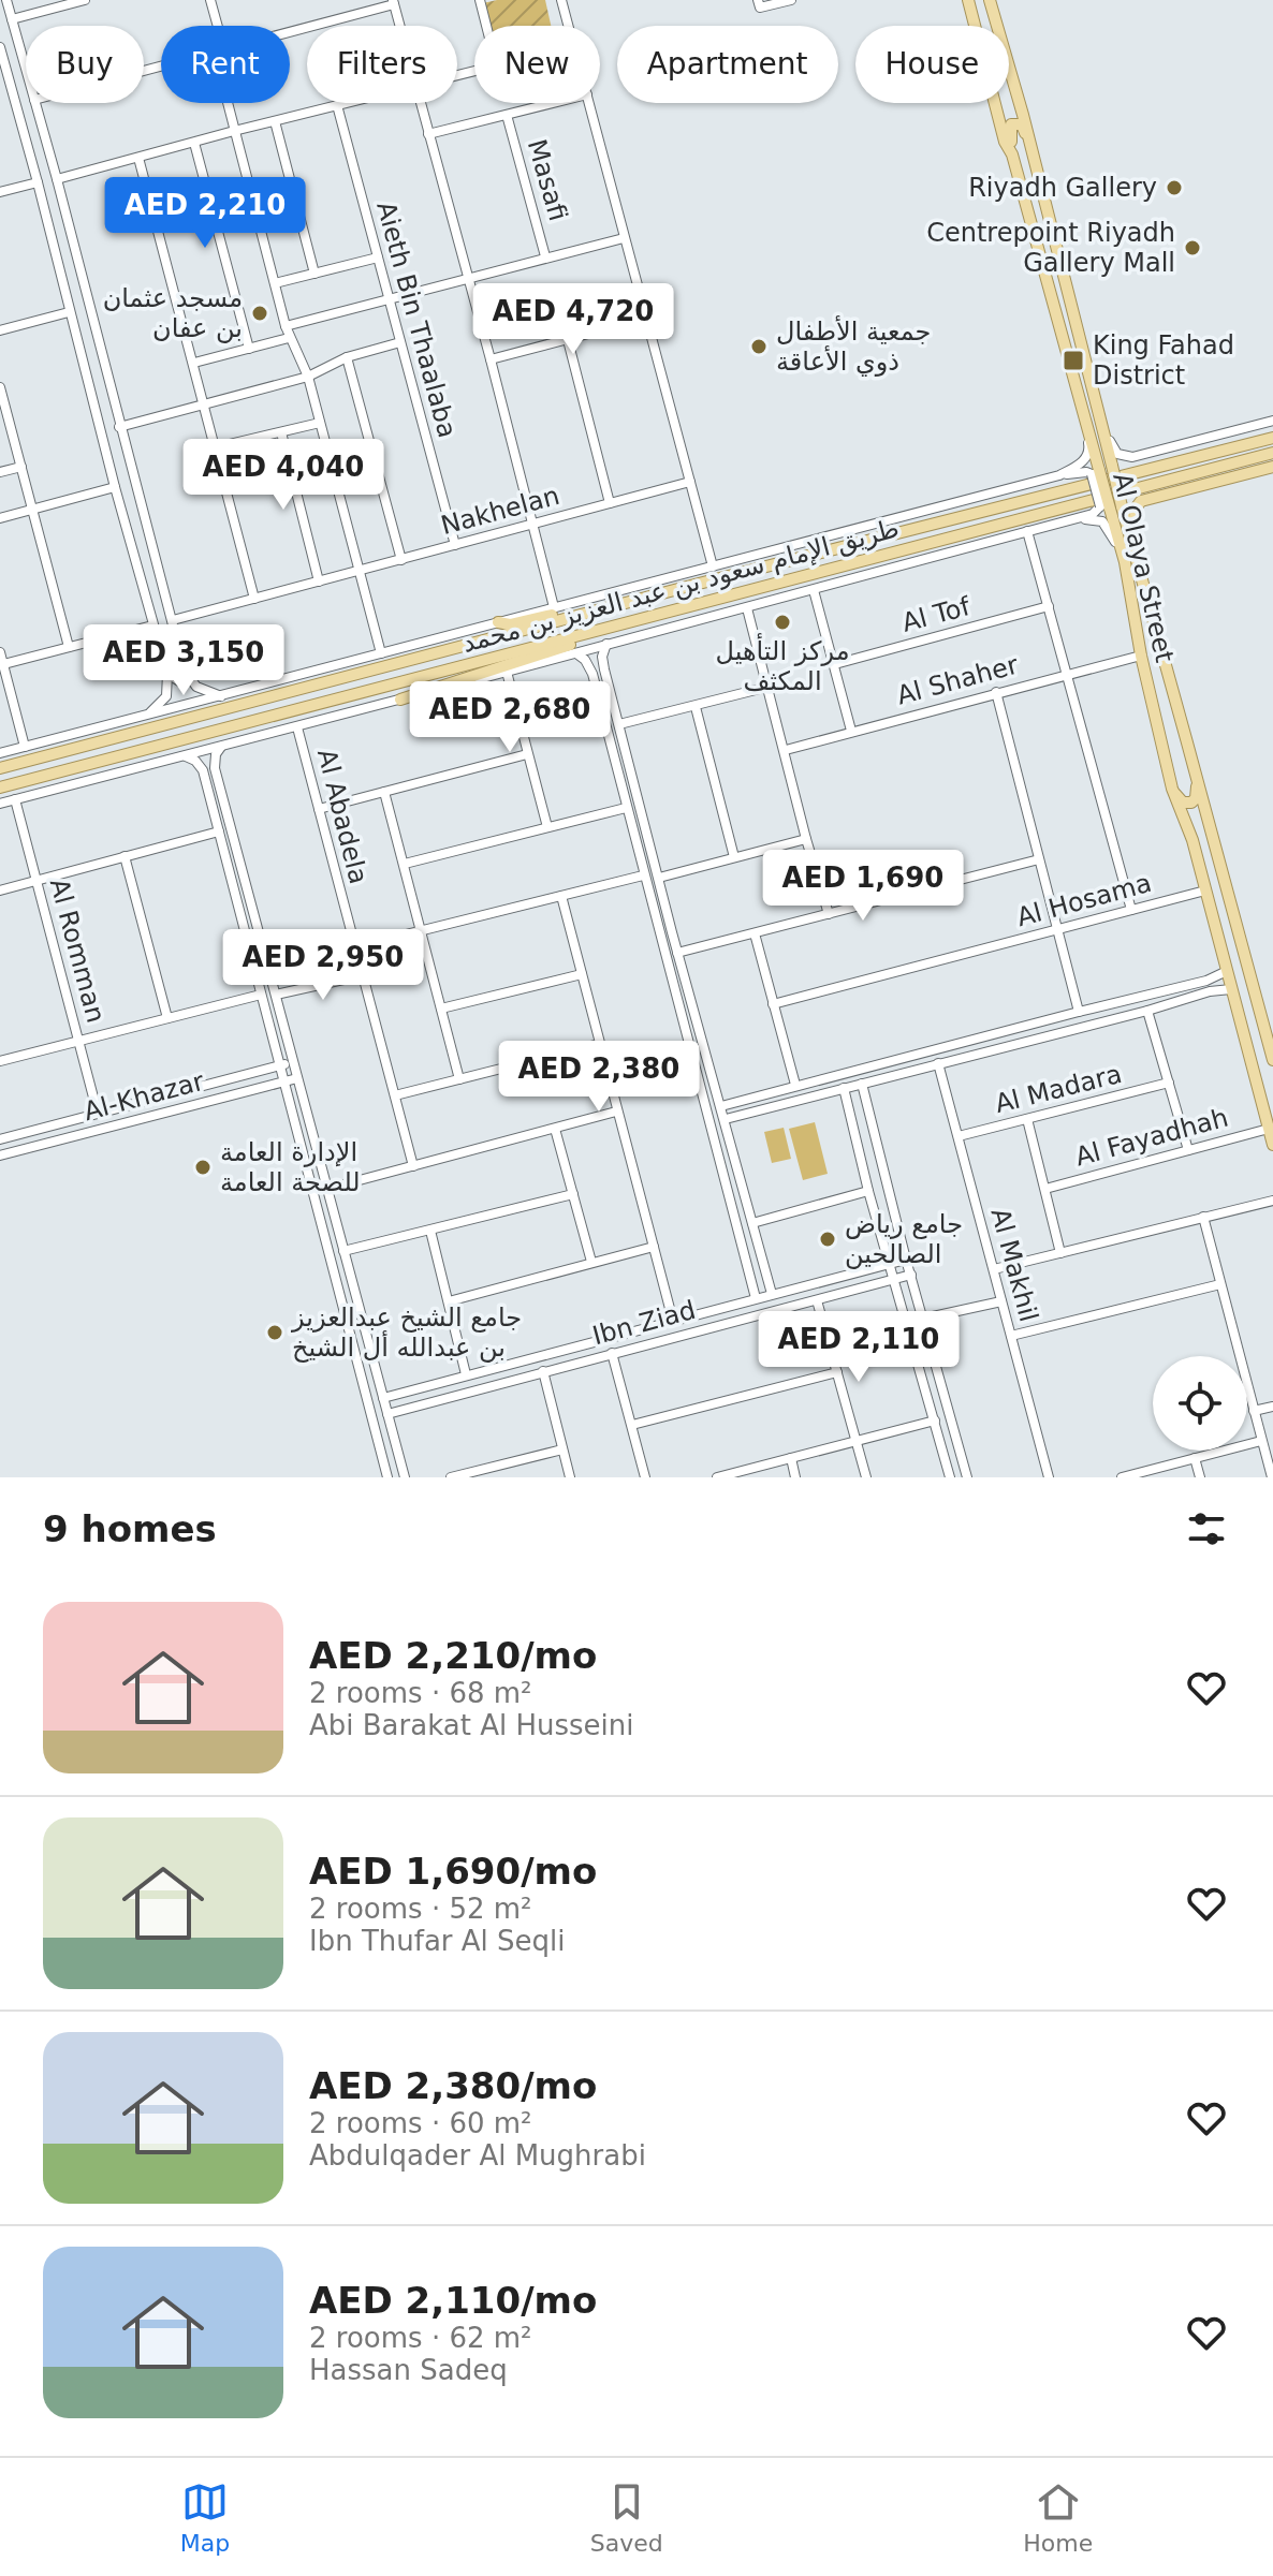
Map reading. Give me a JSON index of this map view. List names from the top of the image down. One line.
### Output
{"streets":{"main road":["Al Olaya Street","طريق الإمام سعود بن عبد العزيز بن محمد"],"street":["Masafi","Aieth Bin Thaalaba","Nakhelan","Al Tof","Al Shaher","Al Abadela","Al Hosama","Al Romman","Al Madara","Al-Khazar","Al Fayadhah","Al Makhil","Ibn Ziad"]},"crossings":[["Aieth Bin Thaalaba","Nakhelan"],["Al Olaya Street","Al Shaher"],["Al Olaya Street","Al Hosama"],["Al Olaya Street","Al Fayadhah"],["Al Romman","Al-Khazar"],["Al Madara","Al Makhil"]],"places":{"other":["Riyadh Gallery","Centrepoint Riyadh Gallery Mall","مسجد عثمان بن عفان","جمعية الأطفال ذوي الأعاقة","مركز التأهيل المكثف","الإدارة العامة للصحة العامة","جامع رياض الصالحين","جامع الشيخ عبدالعزيز بن عبدالله أل الشيخ"],"transit":["King Fahad District"]},"page":{"chip":["Buy","Rent","Filters","New","Apartment","House"],"price":["AED 2,210","AED 4,720","AED 4,040","AED 3,150","AED 2,680","AED 1,690","AED 2,950","AED 2,380","AED 2,110"],"heading":"9 homes","list":[{"name":"AED 2,210/mo","note":"2 rooms · 68 m² · Abi Barakat Al Husseini"},{"name":"AED 1,690/mo","note":"2 rooms · 52 m² · Ibn Thufar Al Seqli"},{"name":"AED 2,380/mo","note":"2 rooms · 60 m² · Abdulqader Al Mughrabi"},{"name":"AED 2,110/mo","note":"2 rooms · 62 m² · Hassan Sadeq"}],"tabs":["Map","Saved","Home"]}}
